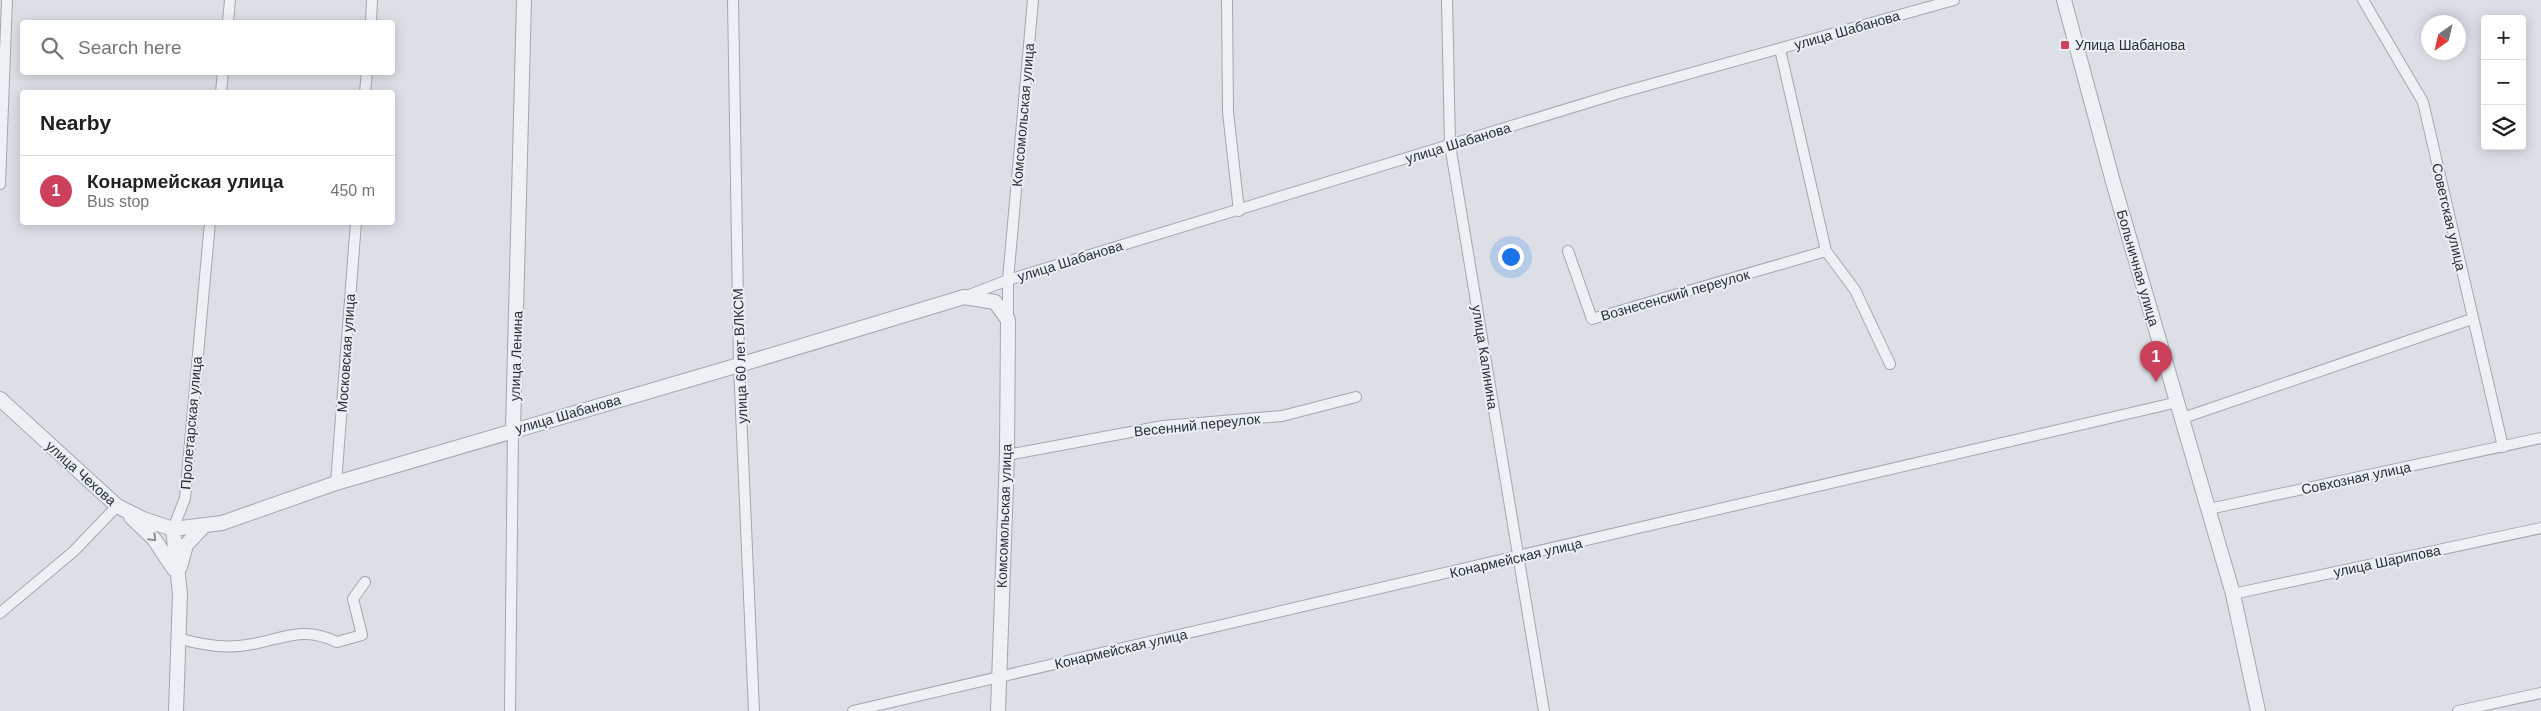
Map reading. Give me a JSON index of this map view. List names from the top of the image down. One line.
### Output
{"streets":{"street":["улица Шабанова","Комсомольская улица","Советская улица","Больничная улица","Вознесенский переулок","Московская улица","улица Ленина","улица 60 лет ВЛКСМ","улица Калинина","Пролетарская улица","Весенний переулок","улица Чехова","Совхозная улица","Конармейская улица","улица Шарипова"]},"crossings":[["улица Шабанова","Комсомольская улица"],["улица Шабанова","Московская улица"],["улица Шабанова","улица Ленина"],["улица Шабанова","улица 60 лет ВЛКСМ"],["улица Шабанова","улица Калинина"],["улица Шабанова","Пролетарская улица"],["улица Шабанова","улица Чехова"],["Комсомольская улица","Весенний переулок"],["Комсомольская улица","Конармейская улица"],["Советская улица","Совхозная улица"],["Больничная улица","Совхозная улица"],["Больничная улица","Конармейская улица"],["Больничная улица","улица Шарипова"],["улица Калинина","Конармейская улица"],["Пролетарская улица","улица Чехова"]],"places":{"transit":["Улица Шабанова"]},"north":"bottom left","page":{"map_buttons":["+","−"],"search":"Search here","heading":"Nearby","list":[{"mark":"1","name":"Конармейская улица","note":"Bus stop","value":"450 m"}],"pins":"1"}}
